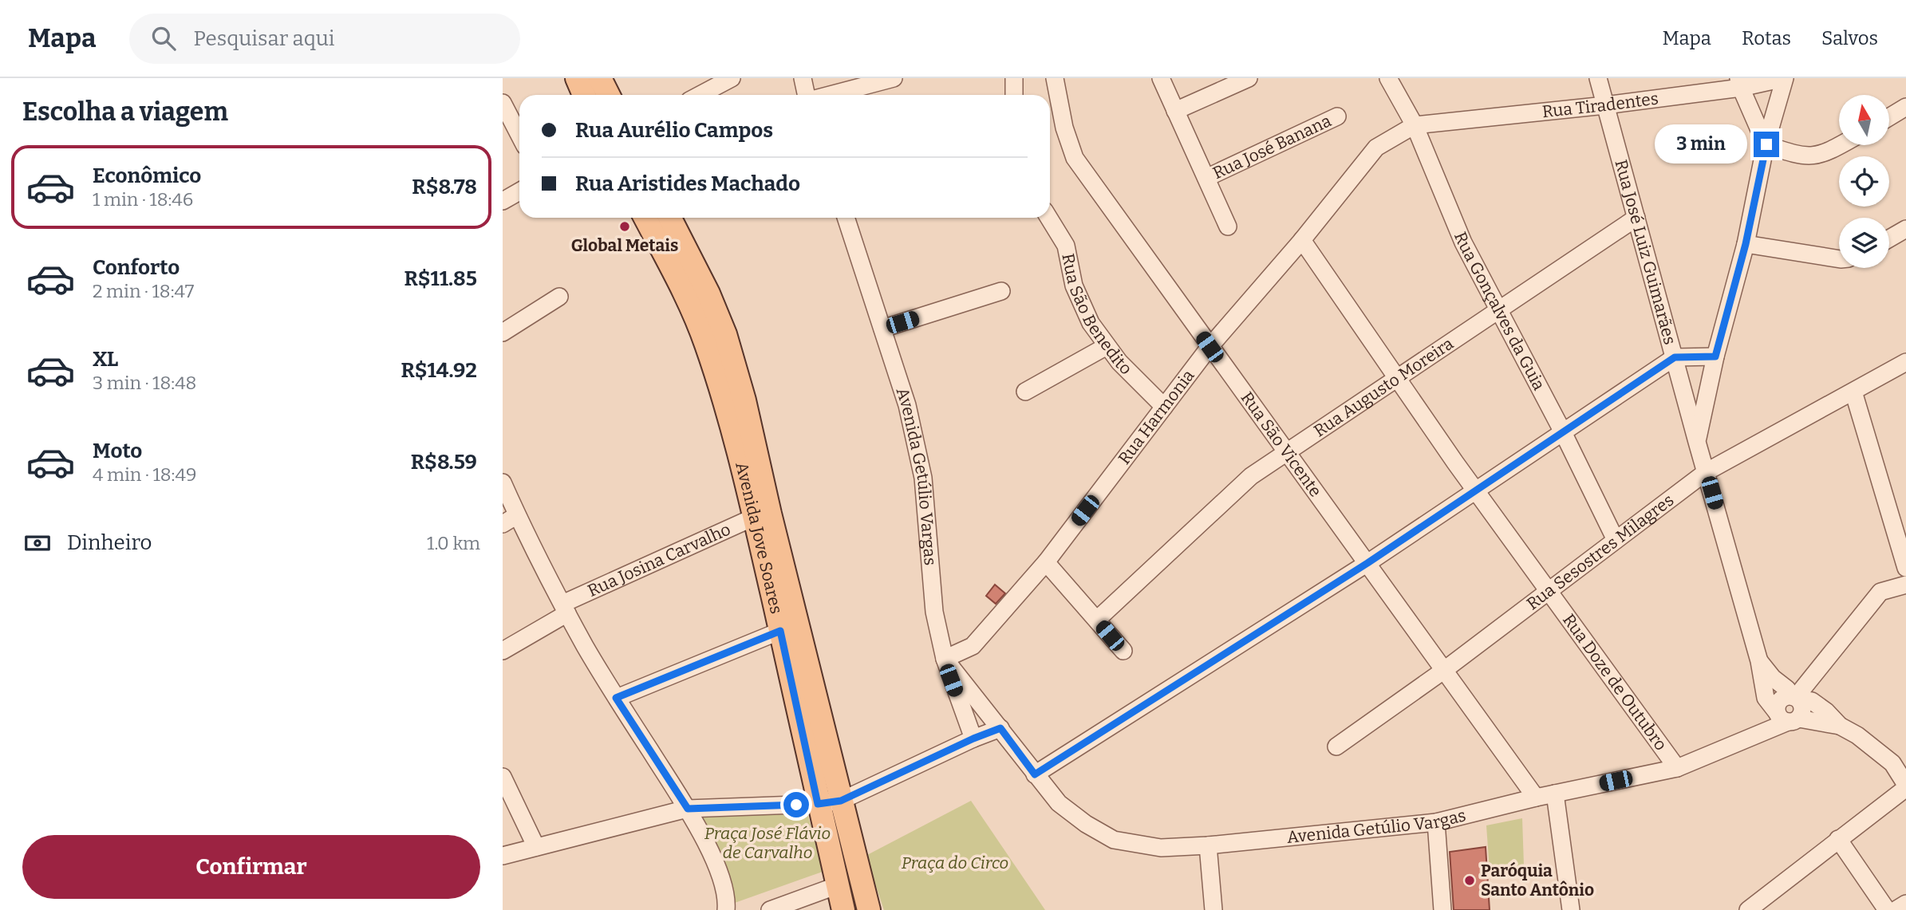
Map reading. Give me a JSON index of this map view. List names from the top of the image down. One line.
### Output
{"streets":{"main road":["Avenida Jove Soares"],"street":["Rua Tiradentes","Rua José Banana","Rua José Luiz Guimarães","Rua Gonçalves da Guia","Rua São Benedito","Rua Augusto Moreira","Rua Harmonia","Rua São Vicente","Avenida Getúlio Vargas","Rua Sesostres Milagres","Rua Josina Carvalho","Rua Doze de Outubro"]},"crossings":[["Rua Tiradentes","Rua José Luiz Guimarães"],["Rua Tiradentes","Rua Gonçalves da Guia"],["Rua Tiradentes","Rua Harmonia"],["Rua José Luiz Guimarães","Rua Augusto Moreira"],["Rua José Luiz Guimarães","Avenida Getúlio Vargas"],["Rua José Luiz Guimarães","Rua Sesostres Milagres"],["Rua Gonçalves da Guia","Rua Augusto Moreira"],["Rua Gonçalves da Guia","Rua Harmonia"],["Rua Gonçalves da Guia","Rua Sesostres Milagres"],["Rua São Benedito","Rua Harmonia"],["Rua Augusto Moreira","Rua São Vicente"],["Rua Augusto Moreira","Rua Doze de Outubro"],["Rua Harmonia","Rua São Vicente"],["Rua Harmonia","Avenida Getúlio Vargas"],["Rua Harmonia","Rua Doze de Outubro"],["Rua São Vicente","Avenida Getúlio Vargas"],["Rua São Vicente","Rua Sesostres Milagres"],["Avenida Getúlio Vargas","Rua Doze de Outubro"],["Avenida Jove Soares","Rua Josina Carvalho"],["Rua Sesostres Milagres","Rua Doze de Outubro"]],"parks":["Praça José Flávio de Carvalho","Praça do Circo"],"places":["Global Metais","Paróquia Santo Antônio"],"north":"top","page":{"header":"Mapa","search":"Pesquisar aqui","nav":["Mapa","Rotas","Salvos"],"heading":"Escolha a viagem","banner":["Rua Aurélio Campos","Rua Aristides Machado"],"bubble":"3 min","list":[{"name":"Econômico","note":"1 min · 18:46","value":"R$8.78"},{"name":"Conforto","note":"2 min · 18:47","value":"R$11.85"},{"name":"XL","note":"3 min · 18:48","value":"R$14.92"},{"name":"Moto","note":"4 min · 18:49","value":"R$8.59"}],"pay":["Dinheiro","1.0 km"],"buttons":"Confirmar"}}
